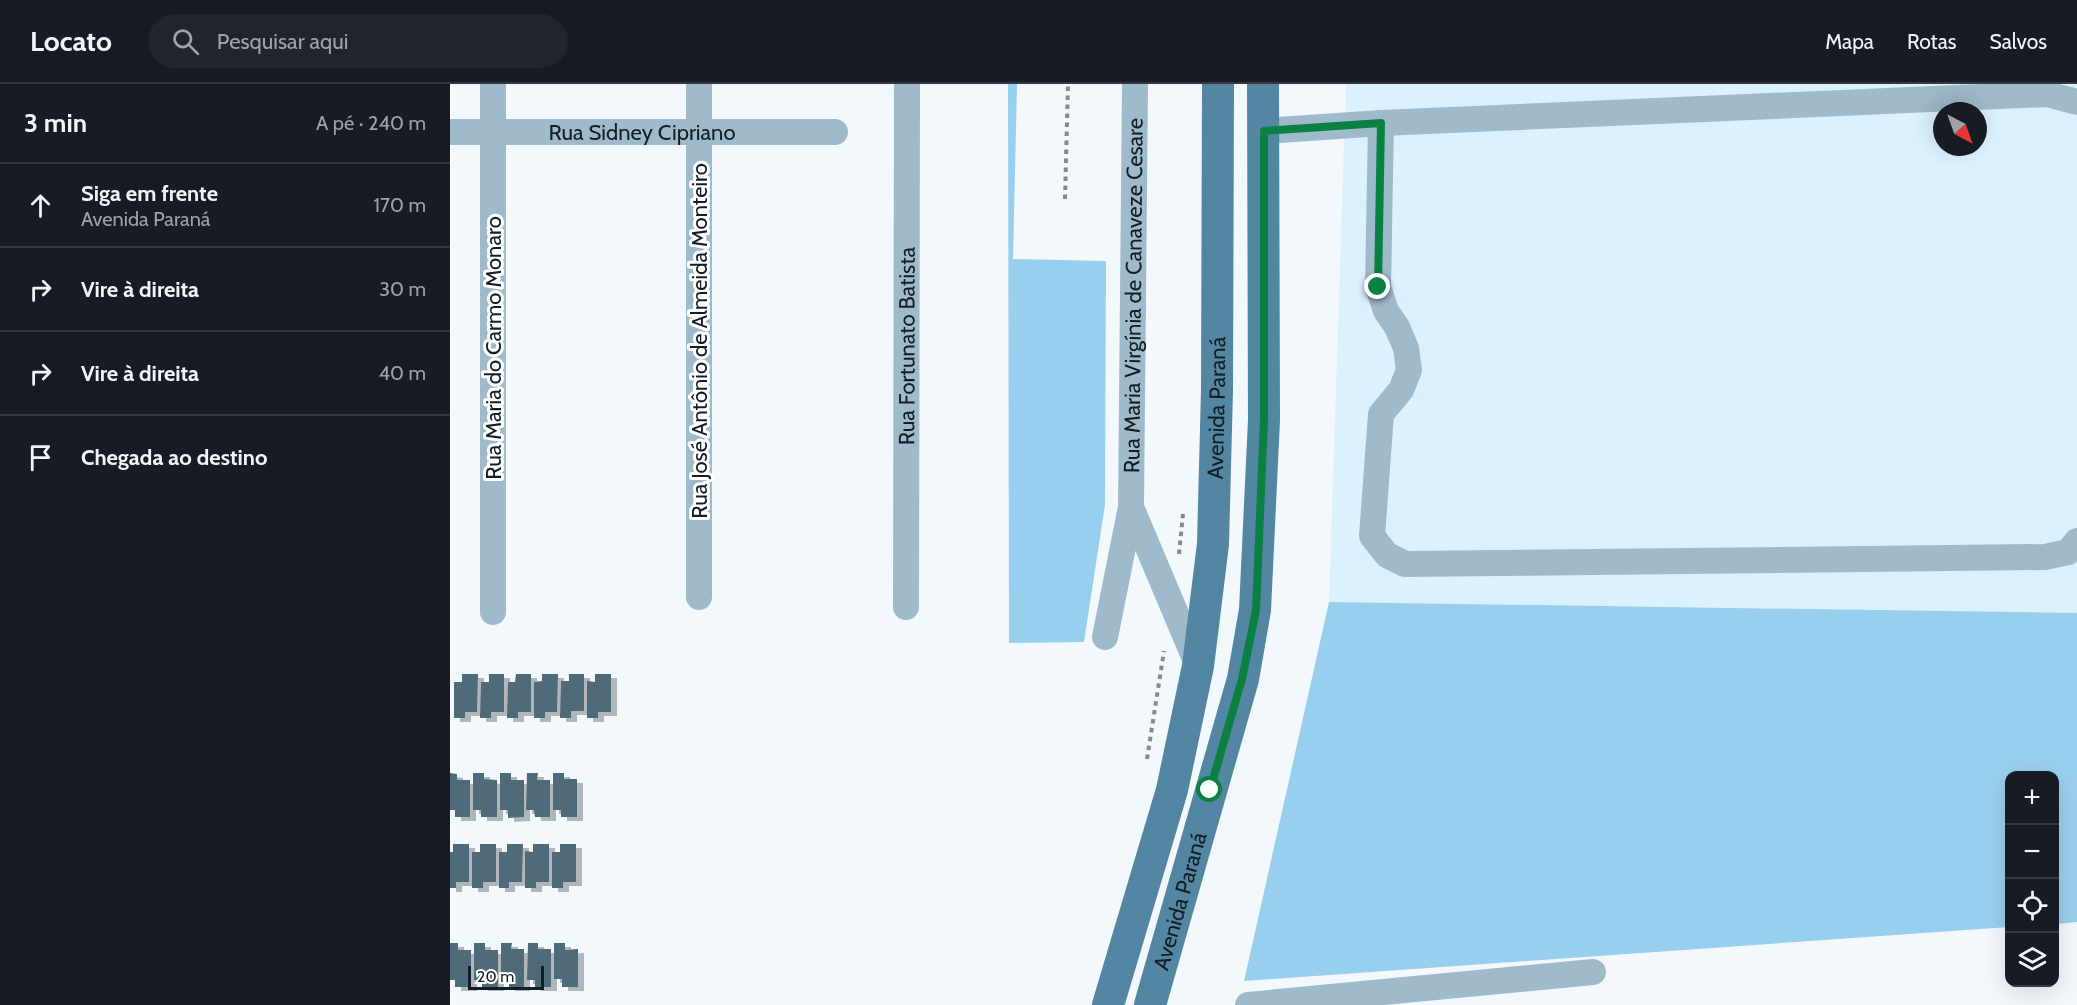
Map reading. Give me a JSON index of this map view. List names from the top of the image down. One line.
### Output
{"streets":{"main road":["Avenida Paraná"],"street":["Rua Sidney Cipriano","Rua Maria Virgínia de Canaveze Cesare","Rua José Antônio de Almeida Monteiro","Rua Fortunato Batista","Rua Maria do Carmo Monaro"]},"crossings":[["Rua Sidney Cipriano","Rua José Antônio de Almeida Monteiro"],["Rua Sidney Cipriano","Rua Maria do Carmo Monaro"],["Rua Maria Virgínia de Canaveze Cesare","Avenida Paraná"]],"scale_bar":"20 m","north":"bottom right","page":{"header":"Locato","search":"Pesquisar aqui","nav":["Mapa","Rotas","Salvos"],"heading":["3 min","A pé · 240 m"],"list":[["Siga em frente","Avenida Paraná","170 m"],["Vire à direita","30 m"],["Vire à direita","40 m"],"Chegada ao destino"],"map_buttons":["+","−"],"scale":"20 m"}}
